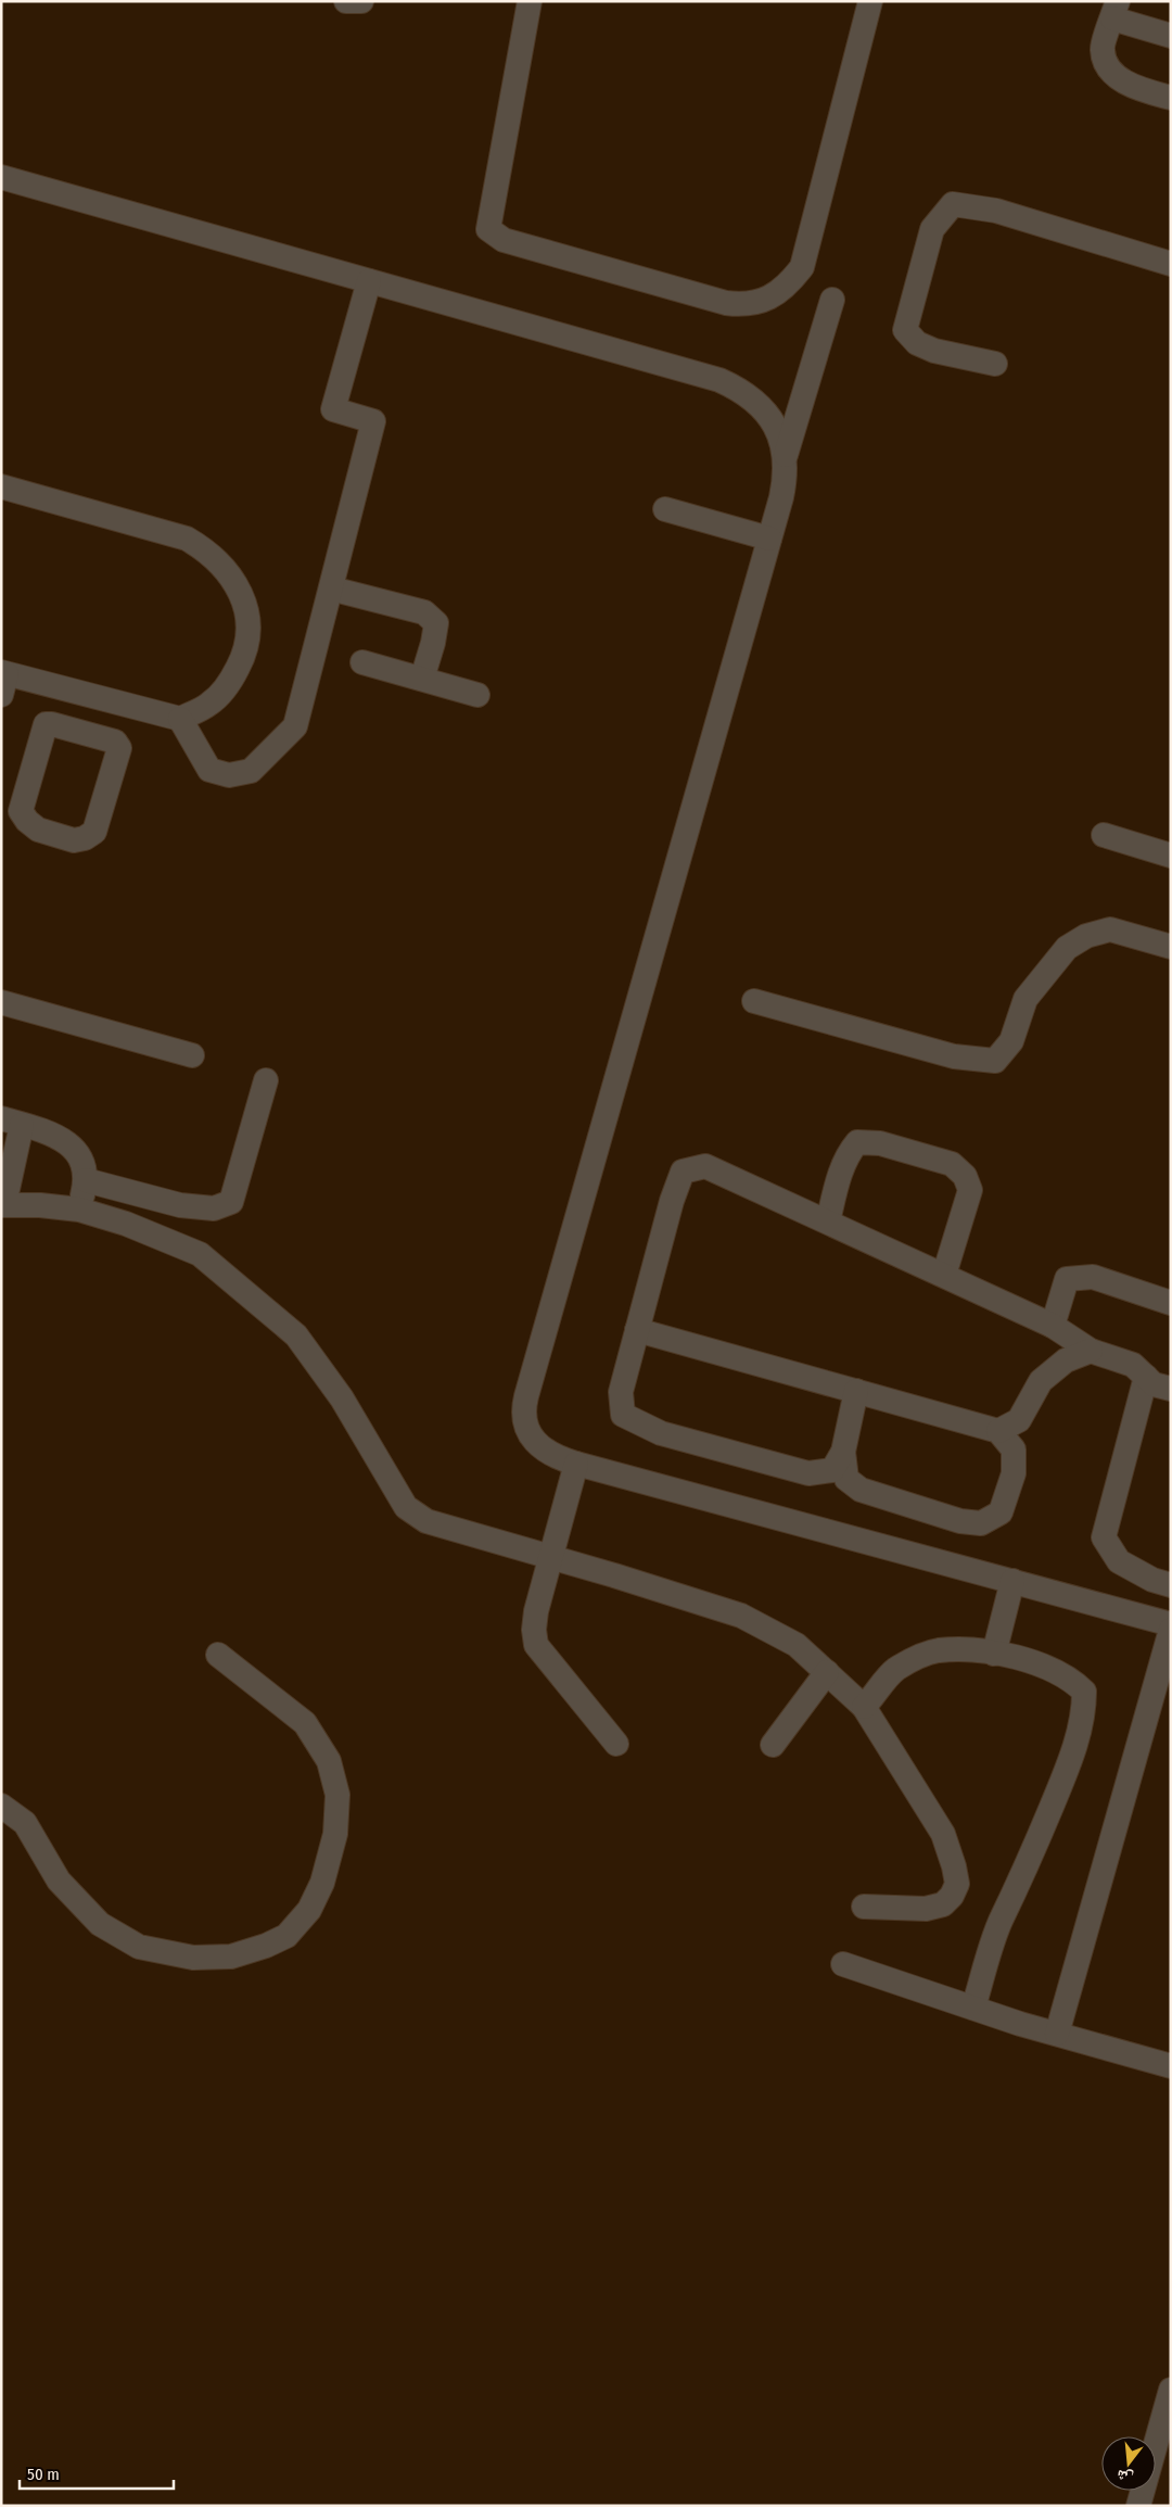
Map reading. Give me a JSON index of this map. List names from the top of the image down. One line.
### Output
{"scale_bar":"50 m","north":"bottom"}
